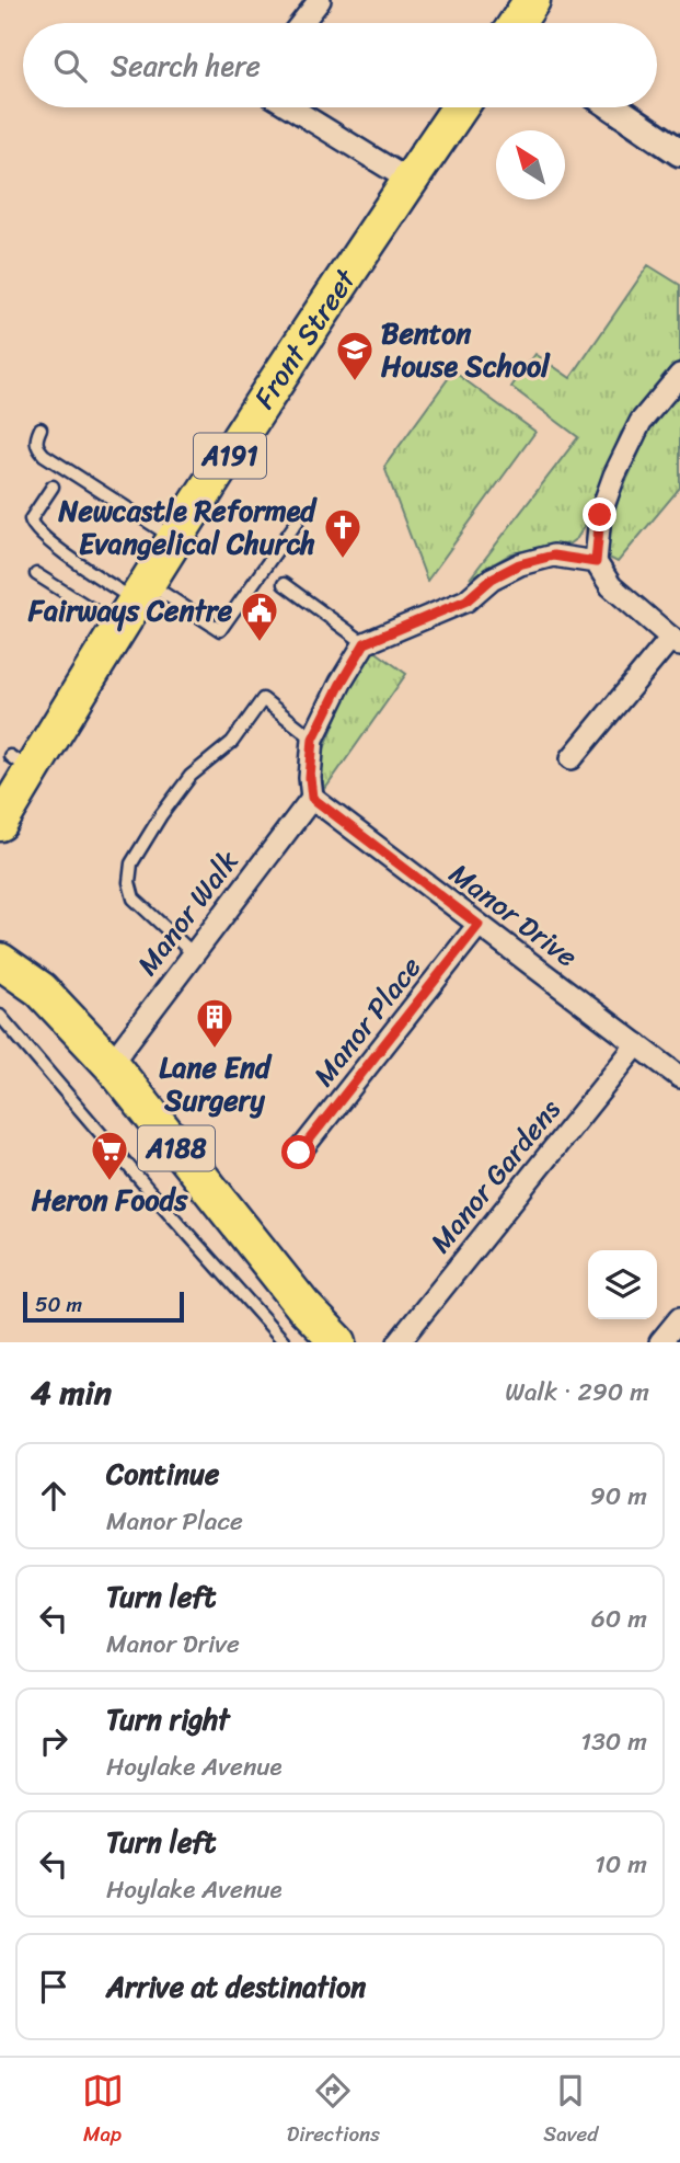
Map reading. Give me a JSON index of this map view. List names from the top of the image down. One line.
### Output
{"streets":{"main road":["Front Street","A191","A188"],"street":["Manor Walk","Manor Drive","Manor Place","Manor Gardens"]},"crossings":[["Manor Walk","Manor Drive"],["Manor Walk","A188"],["Manor Drive","Manor Place"],["Manor Drive","Manor Gardens"]],"places":{"school or university":["Benton House School"],"church":["Newcastle Reformed Evangelical Church"],"public building":["Fairways Centre"],"building":["Lane End Surgery"],"supermarket":["Heron Foods"]},"scale_bar":"50 m","north":"top left","page":{"search":"Search here","scale":"50 m","heading":["4 min","Walk · 290 m"],"list":[["Continue","Manor Place","90 m"],["Turn left","Manor Drive","60 m"],["Turn right","Hoylake Avenue","130 m"],["Turn left","Hoylake Avenue","10 m"],"Arrive at destination"],"nav":["Map","Directions","Saved"]}}
